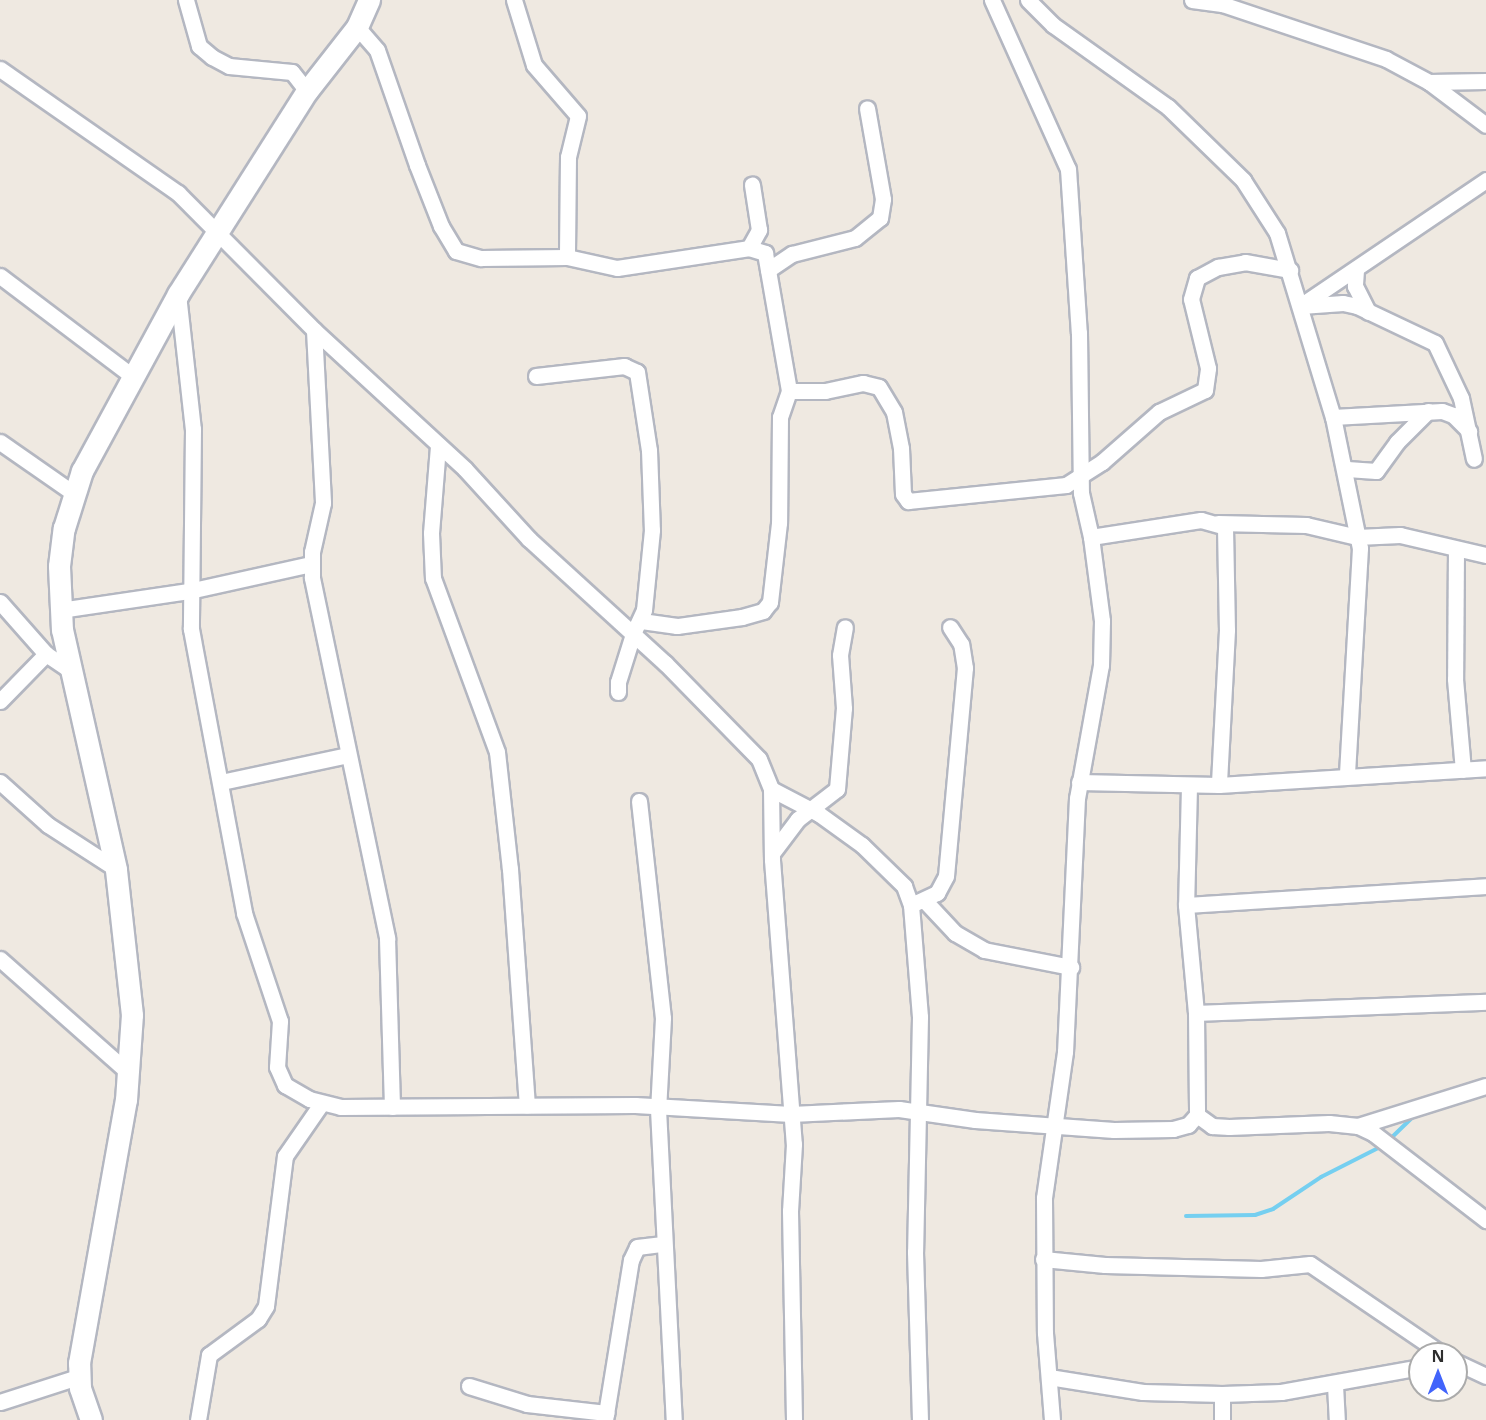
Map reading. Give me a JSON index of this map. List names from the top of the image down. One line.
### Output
{"north":"top"}
